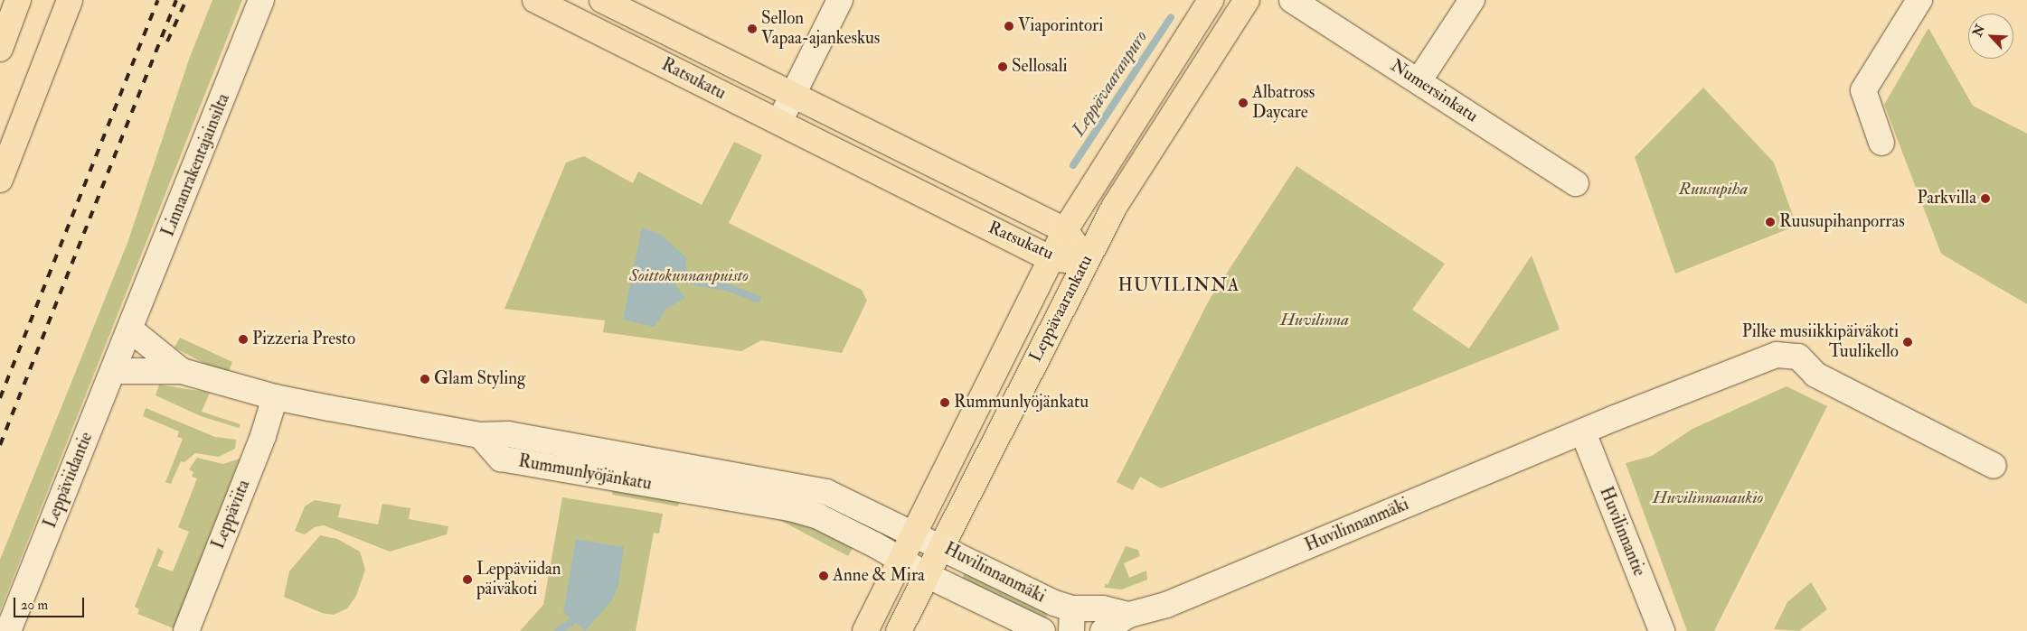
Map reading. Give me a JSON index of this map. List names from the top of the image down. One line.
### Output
{"streets":{"main road":["Ratsukatu","Leppävaarankatu"],"street":["Numersinkatu","Linnanrakentajainsilta","Rummunlyöjänkatu","Leppäviidantie","Leppäviita","Huvilinnanmäki","Huvilinnantie"]},"crossings":[["Ratsukatu","Leppävaarankatu"],["Linnanrakentajainsilta","Leppäviidantie"],["Leppävaarankatu","Rummunlyöjänkatu"],["Leppävaarankatu","Huvilinnanmäki"],["Rummunlyöjänkatu","Leppäviita"],["Rummunlyöjänkatu","Huvilinnanmäki"],["Huvilinnanmäki","Huvilinnantie"]],"districts":["HUVILINNA"],"water":["Leppävaaranpuro"],"parks":["Ruusupiha","Soittokunnanpuisto","Huvilinna","Huvilinnanaukio"],"places":["Viaporintori","Sellon Vapaa-ajankeskus","Sellosali","Albatross Daycare","Parkvilla","Ruusupihanporras","Pizzeria Presto","Pilke musiikkipäiväkoti Tuulikello","Glam Styling","Rummunlyöjänkatu","Anne & Mira","Leppäviidan päiväkoti"],"scale_bar":"20 m","north":"top left"}
